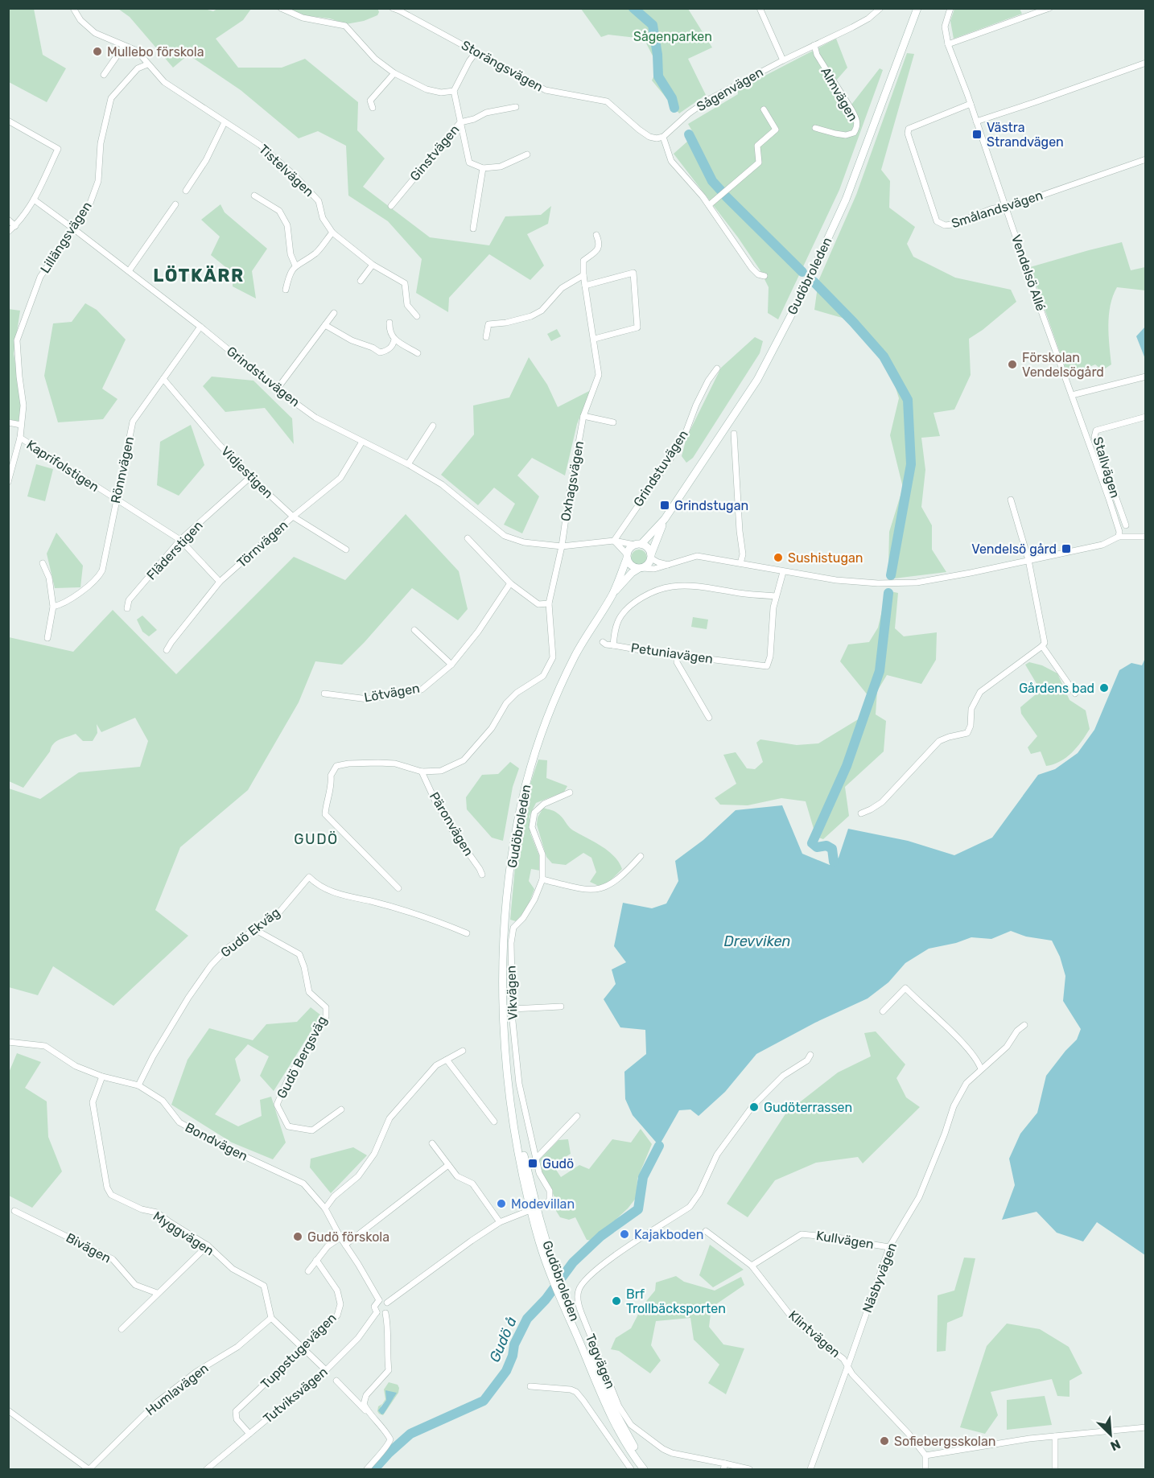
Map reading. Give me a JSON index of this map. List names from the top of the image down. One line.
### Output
{"streets":{"main road":["Gudöbroleden"],"street":["Storängsvägen","Sågenvägen","Almvägen","Ginstvägen","Tistelvägen","Smålandsvägen","Lillängsvägen","Vendelsö Allé","Grindstuvägen","Kaprifolstigen","Stallvägen","Rönnvägen","Vidjestigen","Oxhagsvägen","Törnvägen","Fläderstigen","Petuniavägen","Lötvägen","Päronvägen","Gudö Ekväg","Vikvägen","Gudö Bergsväg","Bondvägen","Myggvägen","Kullvägen","Bivägen","Näsbyvägen","Klintvägen","Tuppstugevägen","Tegvägen","Humlavägen","Tutviksvägen"]},"crossings":[["Storängsvägen","Sågenvägen"],["Sågenvägen","Almvägen"],["Tistelvägen","Lillängsvägen"],["Smålandsvägen","Vendelsö Allé"],["Lillängsvägen","Grindstuvägen"],["Lillängsvägen","Kaprifolstigen"],["Vendelsö Allé","Stallvägen"],["Gudöbroleden","Grindstuvägen"],["Gudöbroleden","Vikvägen"],["Grindstuvägen","Rönnvägen"],["Grindstuvägen","Oxhagsvägen"],["Grindstuvägen","Törnvägen"],["Kaprifolstigen","Rönnvägen"],["Kaprifolstigen","Törnvägen"],["Kaprifolstigen","Fläderstigen"],["Rönnvägen","Vidjestigen"],["Vidjestigen","Törnvägen"],["Vidjestigen","Fläderstigen"],["Oxhagsvägen","Päronvägen"],["Gudö Ekväg","Gudö Bergsväg"],["Gudö Ekväg","Bondvägen"],["Bondvägen","Myggvägen"],["Bondvägen","Tutviksvägen"],["Myggvägen","Humlavägen"],["Kullvägen","Näsbyvägen"],["Kullvägen","Klintvägen"],["Näsbyvägen","Klintvägen"],["Tuppstugevägen","Tutviksvägen"]],"districts":["LÖTKÄRR","GUDÖ"],"water":["Drevviken","Gudö å"],"parks":["Sågenparken"],"places":{"other":["Mullebo förskola","Förskolan Vendelsögård","Sushistugan","Gårdens bad","Gudöterrassen","Modevillan","Kajakboden","Gudö förskola","Brf Trollbäcksporten","Sofiebergsskolan"],"transit":["Västra Strandvägen","Grindstugan","Vendelsö gård","Gudö"]},"north":"bottom right"}
